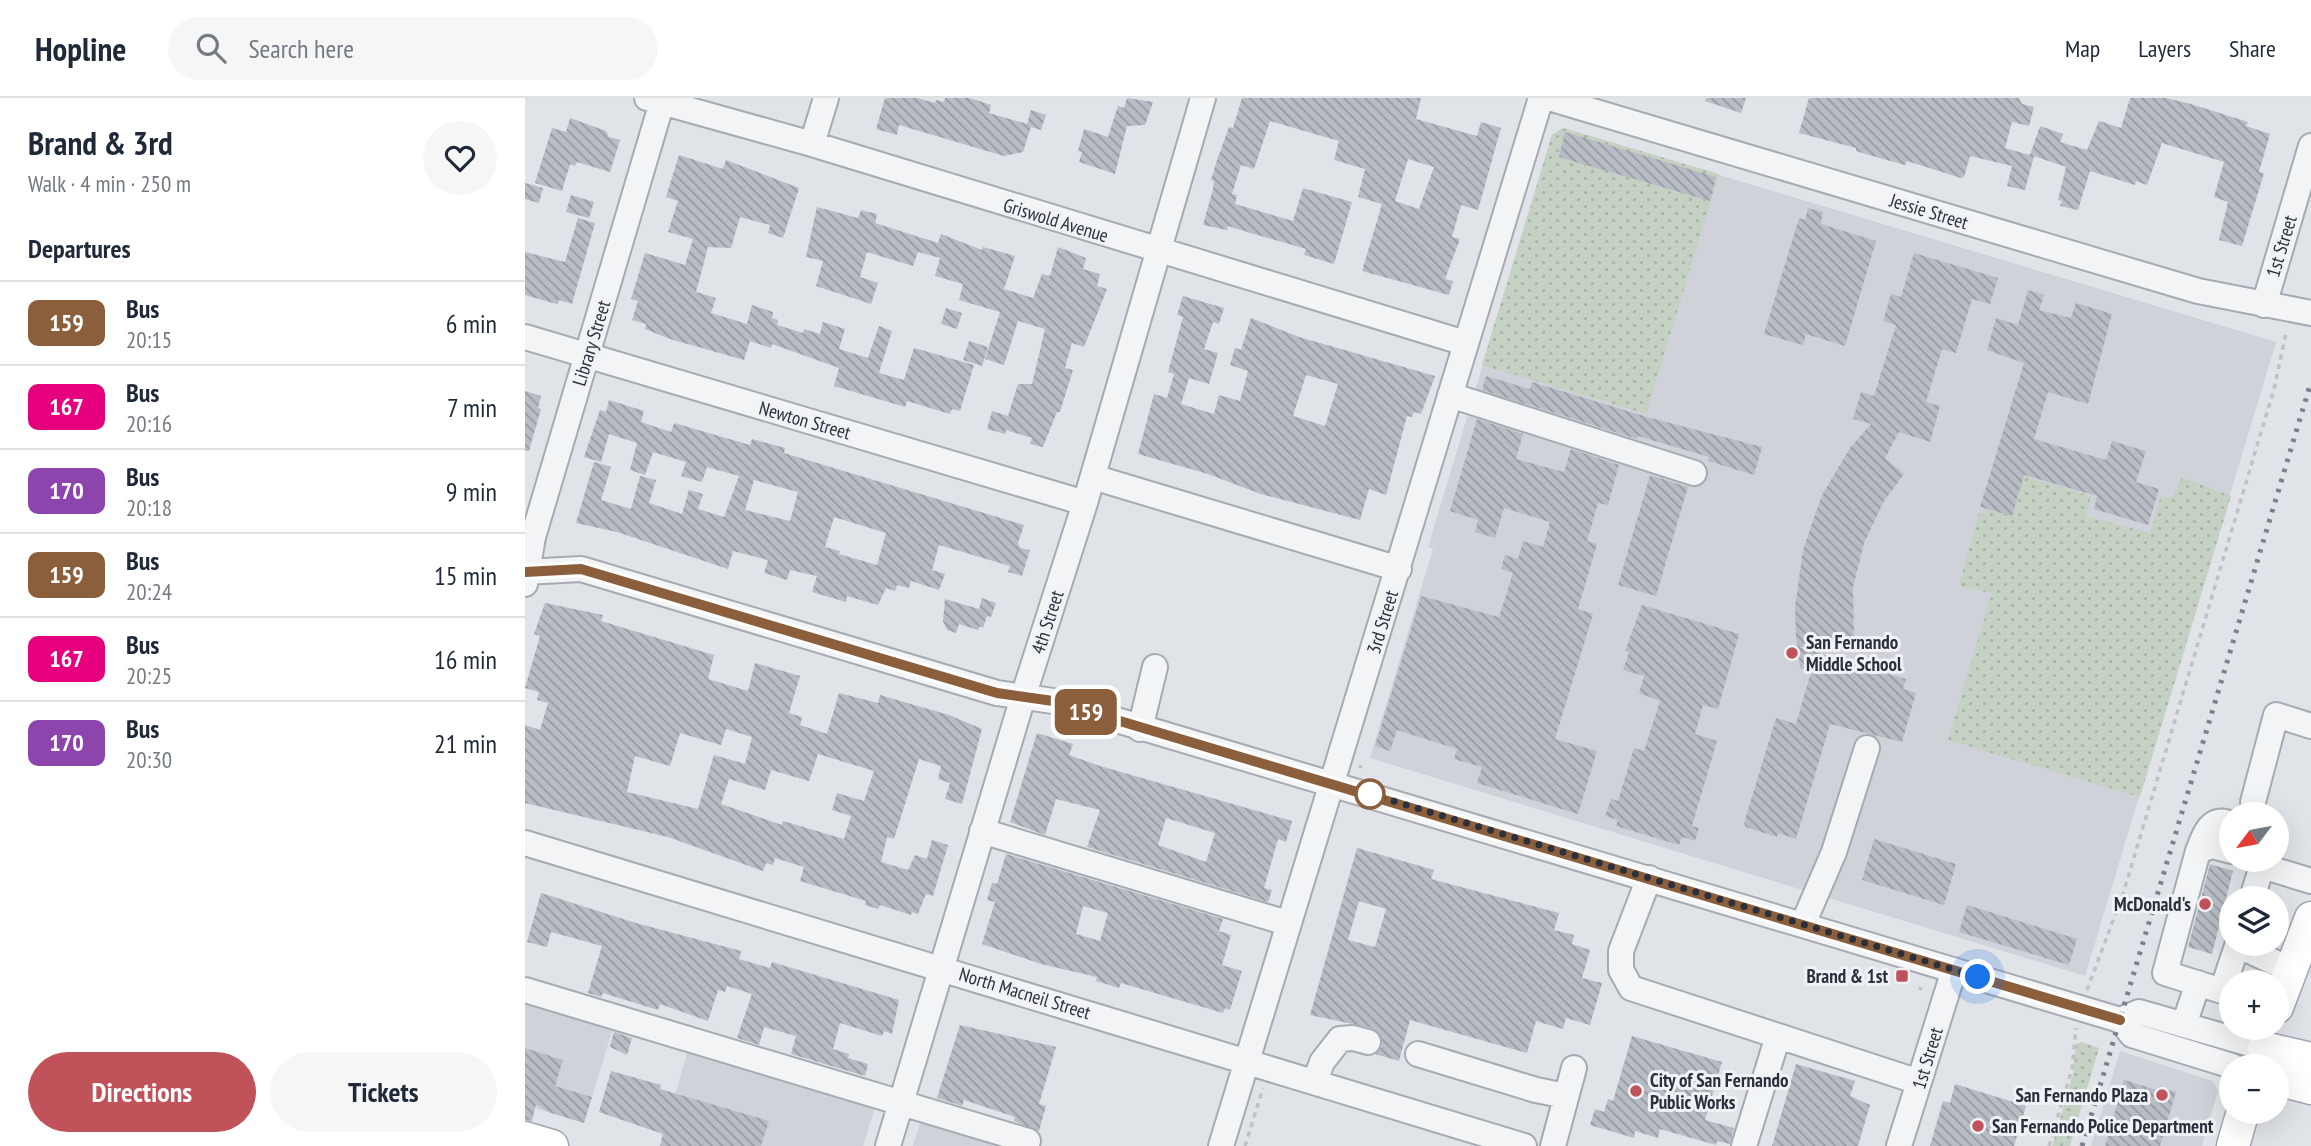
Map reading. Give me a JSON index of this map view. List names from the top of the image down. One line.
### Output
{"streets":{"street":["Jessie Street","Griswold Avenue","1st Street","Library Street","Newton Street","4th Street","3rd Street","North Macneil Street"]},"crossings":[["Jessie Street","1st Street"],["Griswold Avenue","Library Street"],["Griswold Avenue","4th Street"],["Griswold Avenue","3rd Street"],["Library Street","Newton Street"],["Newton Street","4th Street"],["4th Street","North Macneil Street"],["3rd Street","North Macneil Street"]],"places":{"other":["San Fernando Middle School","McDonald's","City of San Fernando Public Works","San Fernando Plaza","San Fernando Police Department"],"transit":["Brand & 1st"]},"lines":["bus line 159"],"north":"bottom left","page":{"header":"Hopline","search":"Search here","nav":["Map","Layers","Share"],"heading":[["Brand & 3rd","Walk · 4 min · 250 m"],"Departures"],"on_map":"159","list":[{"mark":"159","name":"Bus","note":"20:15","value":"6 min"},{"mark":"167","name":"Bus","note":"20:16","value":"7 min"},{"mark":"170","name":"Bus","note":"20:18","value":"9 min"},{"mark":"159","name":"Bus","note":"20:24","value":"15 min"},{"mark":"167","name":"Bus","note":"20:25","value":"16 min"},{"mark":"170","name":"Bus","note":"20:30","value":"21 min"}],"map_buttons":["+","−"],"buttons":["Directions","Tickets"]}}
